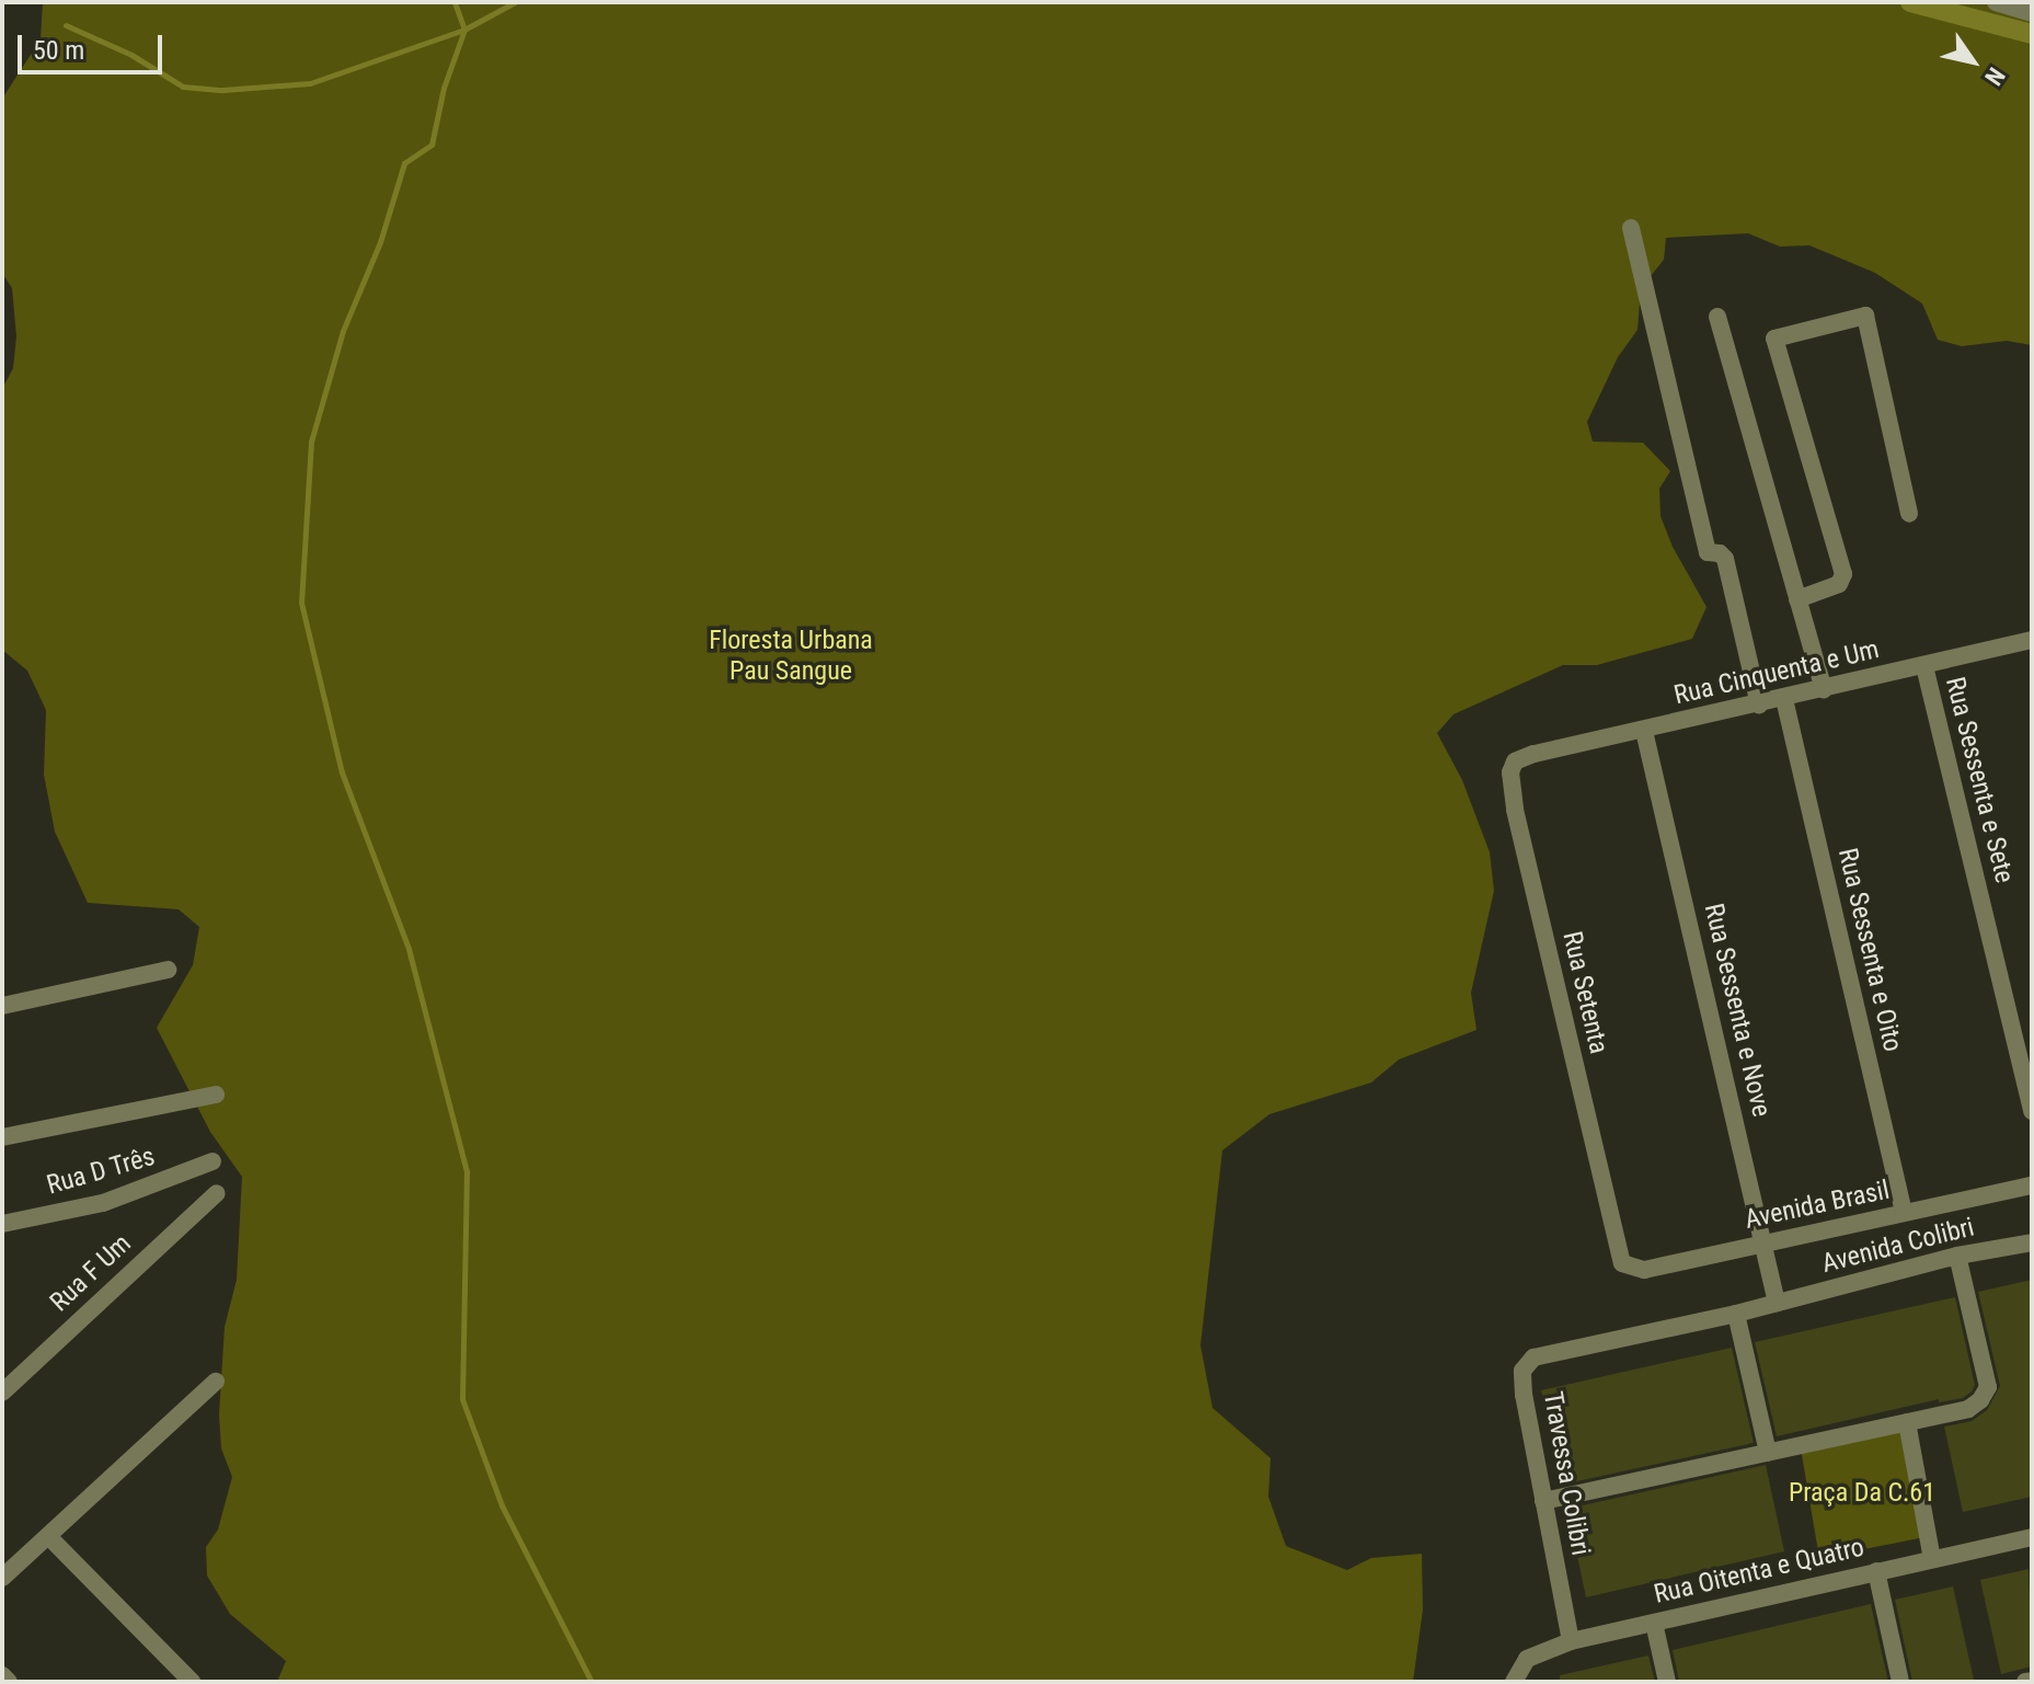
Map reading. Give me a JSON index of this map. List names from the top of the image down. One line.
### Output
{"streets":{"street":["Rua Cinquenta e Um","Rua Sessenta e Sete","Rua Sessenta e Oito","Rua Setenta","Rua Sessenta e Nove","Rua D Três","Avenida Brasil","Avenida Colibri","Rua F Um","Travessa Colibri","Rua Oitenta e Quatro"]},"crossings":[["Rua Cinquenta e Um","Rua Sessenta e Sete"],["Rua Cinquenta e Um","Rua Sessenta e Oito"],["Rua Cinquenta e Um","Rua Setenta"],["Rua Cinquenta e Um","Rua Sessenta e Nove"],["Rua Sessenta e Oito","Avenida Brasil"],["Rua Setenta","Avenida Brasil"],["Rua Sessenta e Nove","Avenida Brasil"],["Rua Sessenta e Nove","Avenida Colibri"],["Rua Sessenta e Nove","Travessa Colibri"],["Avenida Colibri","Travessa Colibri"],["Travessa Colibri","Rua Oitenta e Quatro"]],"parks":["Floresta Urbana Pau Sangue","Praça Da C.61"],"scale_bar":"50 m","north":"bottom right"}
